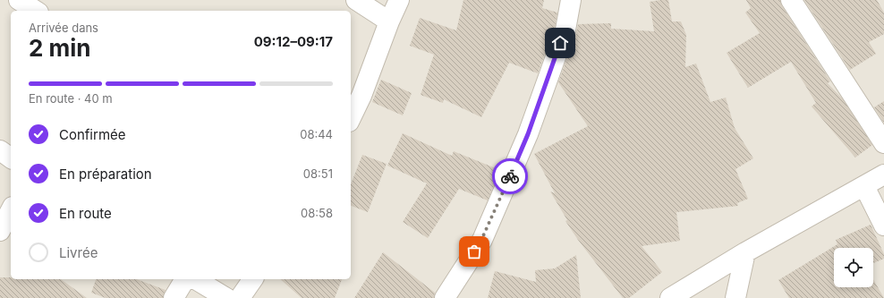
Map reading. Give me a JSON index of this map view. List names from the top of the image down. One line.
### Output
{"page":{"heading":["2 min","Arrivée dans","09:12–09:17"],"bar":"En route · 40 m","list":[["Confirmée","08:44"],["En préparation","08:51"],["En route","08:58"],"Livrée"]}}
